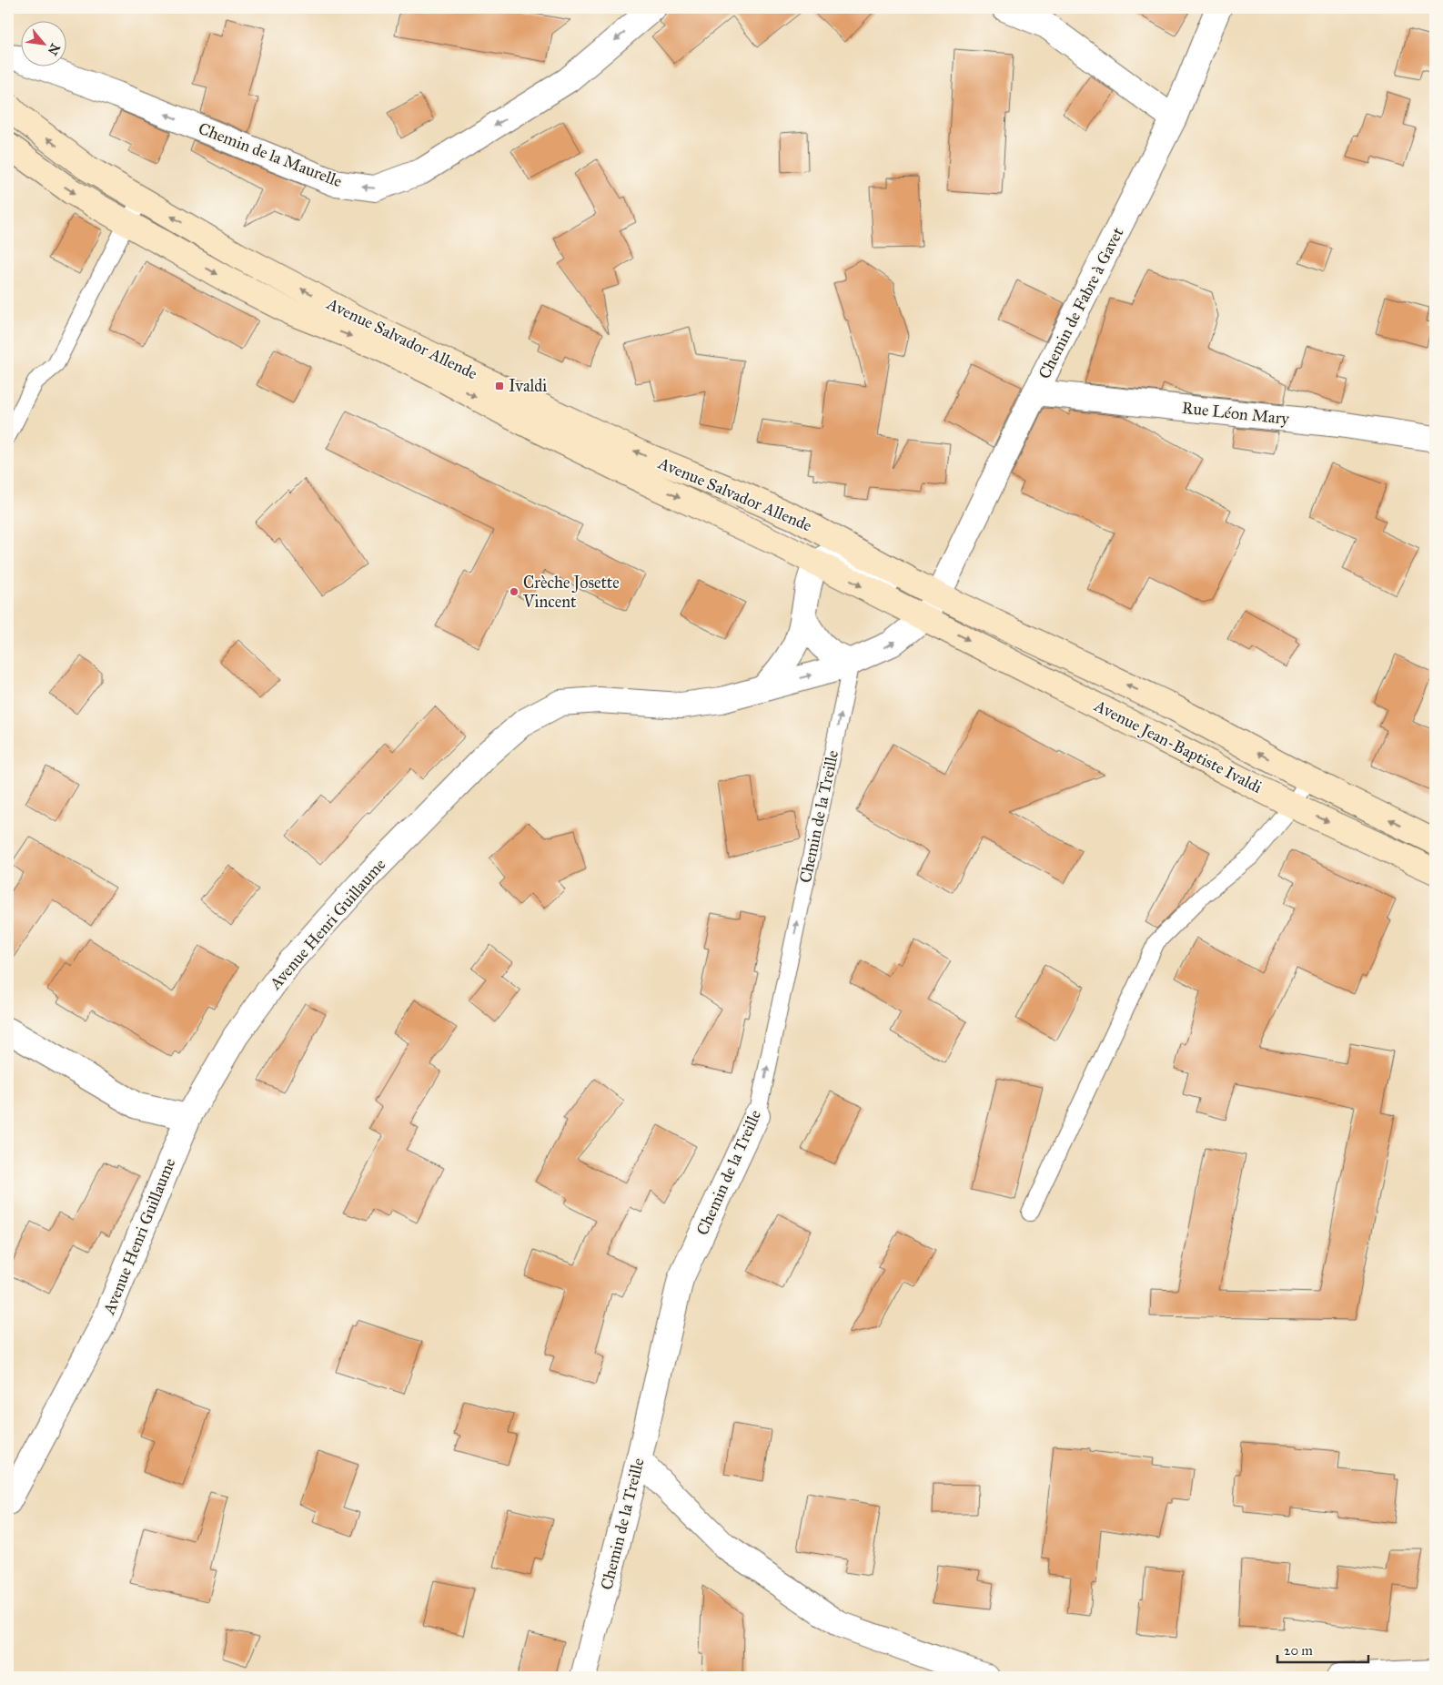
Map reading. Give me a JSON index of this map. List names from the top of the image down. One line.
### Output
{"streets":{"main road":["Avenue Salvador Allende","Avenue Jean-Baptiste Ivaldi"],"street":["Chemin de la Maurelle","Chemin de Fabre à Gavet","Rue Léon Mary","Chemin de la Treille","Avenue Henri Guillaume"]},"crossings":[["Chemin de Fabre à Gavet","Avenue Salvador Allende"],["Chemin de Fabre à Gavet","Rue Léon Mary"],["Chemin de Fabre à Gavet","Avenue Jean-Baptiste Ivaldi"],["Chemin de Fabre à Gavet","Avenue Henri Guillaume"],["Avenue Salvador Allende","Avenue Jean-Baptiste Ivaldi"],["Avenue Salvador Allende","Avenue Henri Guillaume"],["Avenue Jean-Baptiste Ivaldi","Avenue Henri Guillaume"],["Chemin de la Treille","Avenue Henri Guillaume"]],"one_way":["Chemin de la Maurelle","Chemin de la Treille"],"places":{"transit":["Ivaldi"],"other":["Crèche Josette Vincent"]},"scale_bar":"20 m","north":"bottom right"}
